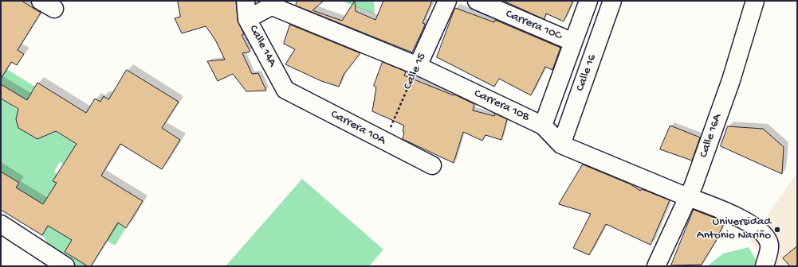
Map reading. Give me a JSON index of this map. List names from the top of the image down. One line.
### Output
{"streets":{"street":["Carrera 10C","Calle 14A","Calle 15","Calle 16","Carrera 10B","Carrera 10A","Calle 16A"]},"crossings":[["Carrera 10C","Calle 16"],["Calle 14A","Carrera 10B"],["Calle 14A","Carrera 10A"],["Calle 15","Carrera 10B"],["Calle 15","Carrera 10A"],["Calle 16","Carrera 10B"],["Carrera 10B","Calle 16A"]],"places":["Universidad Antonio Nariño"]}
